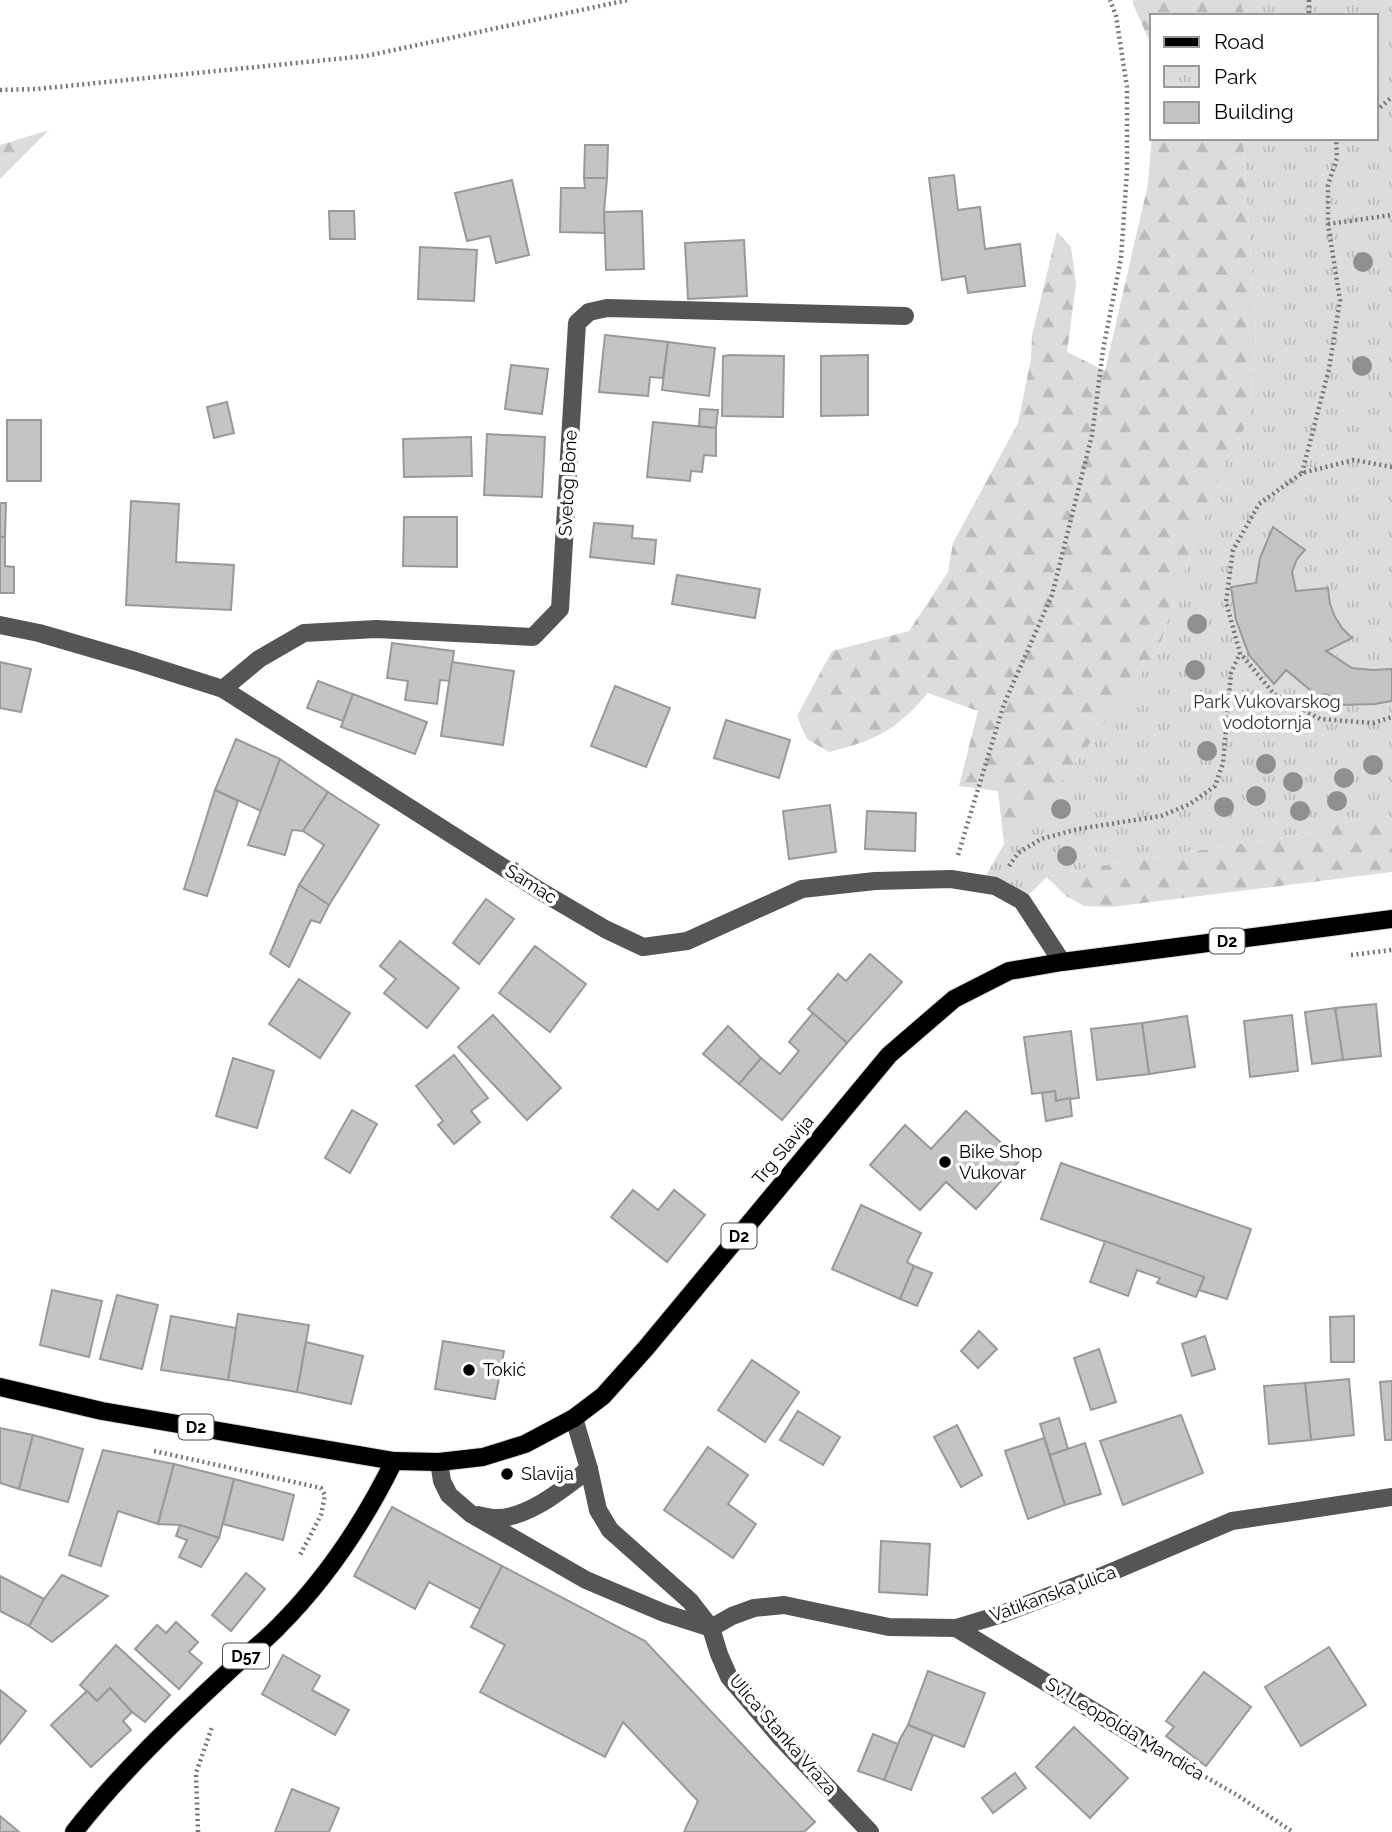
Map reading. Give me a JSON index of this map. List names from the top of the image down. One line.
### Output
{"streets":{"main road":["D2","Trg Slavija","D57"],"street":["Svetog Bone","Šamac","Vatikanska ulica","Sv. Leopolda Mandića","Ulica Stanka Vraza"]},"crossings":[["Svetog Bone","Šamac"],["Šamac","D2"],["Šamac","Trg Slavija"],["D2","Trg Slavija"],["D2","D57"],["Trg Slavija","D57"],["Vatikanska ulica","Sv. Leopolda Mandića"],["Vatikanska ulica","Ulica Stanka Vraza"]],"parks":["Park Vukovarskog vodotornja"],"places":["Bike Shop Vukovar","Tokić","Slavija"],"legend":["Road","Park","Building"]}
